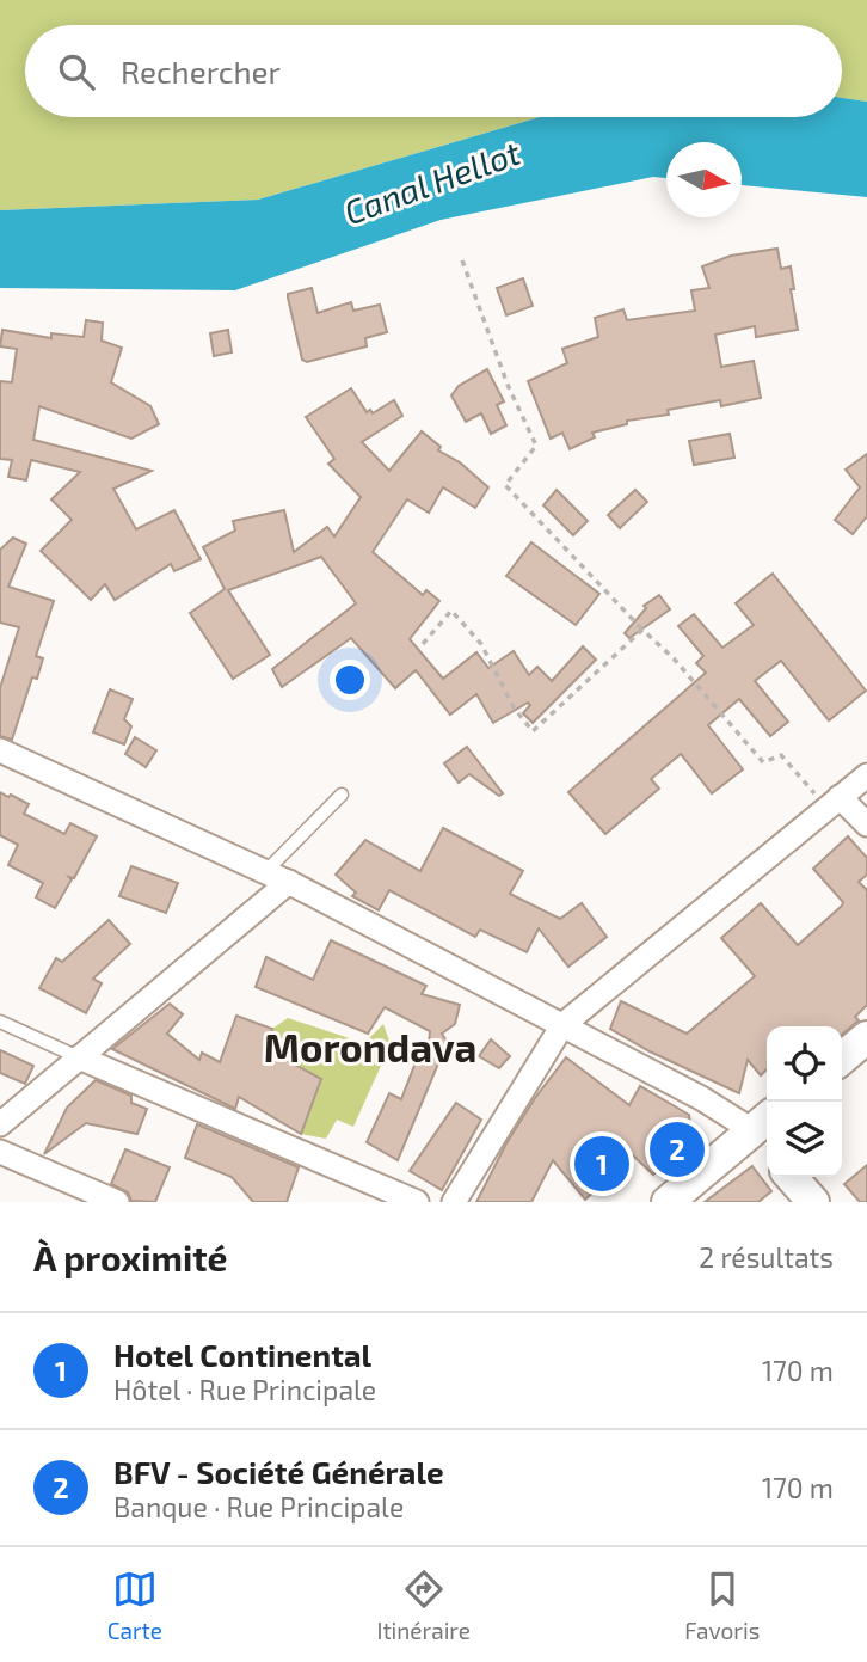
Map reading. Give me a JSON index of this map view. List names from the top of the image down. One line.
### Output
{"districts":["Morondava"],"water":["Canal Hellot"],"north":"right","page":{"search":"Rechercher","pins":["2","1"],"heading":["À proximité","2 résultats"],"list":[{"mark":"1","name":"Hotel Continental","note":"Hôtel · Rue Principale","value":"170 m"},{"mark":"2","name":"BFV - Société Générale","note":"Banque · Rue Principale","value":"170 m"}],"nav":["Carte","Itinéraire","Favoris"]}}
